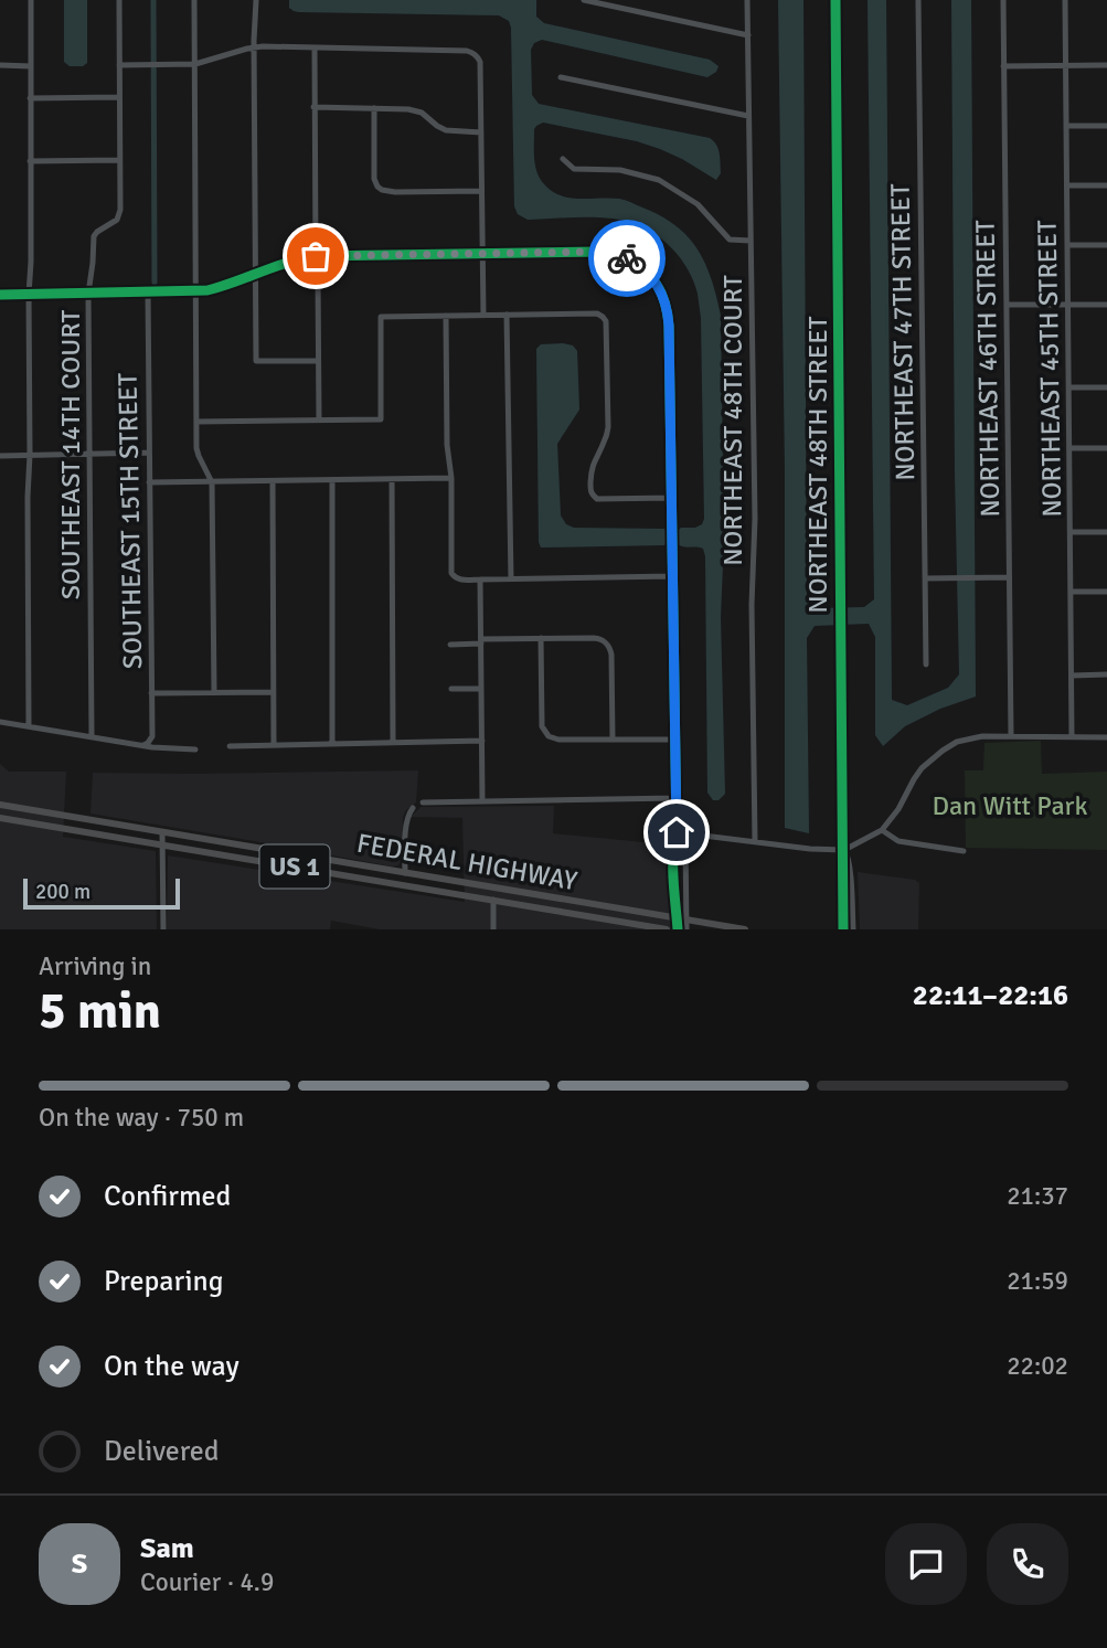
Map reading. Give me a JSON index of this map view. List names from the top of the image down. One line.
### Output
{"streets":{"main road":["FEDERAL HIGHWAY","US 1"],"street":["NORTHEAST 47TH STREET","NORTHEAST 46TH STREET","NORTHEAST 45TH STREET","NORTHEAST 48TH COURT","SOUTHEAST 14TH COURT","NORTHEAST 48TH STREET","SOUTHEAST 15TH STREET"]},"parks":["Dan Witt Park"],"scale_bar":"200 m","page":{"scale":"200 m","heading":["5 min","Arriving in","22:11–22:16"],"panel":["Sam","Courier · 4.9"],"bar":"On the way · 750 m","list":[["Confirmed","21:37"],["Preparing","21:59"],["On the way","22:02"],"Delivered"],"round":"S"}}
